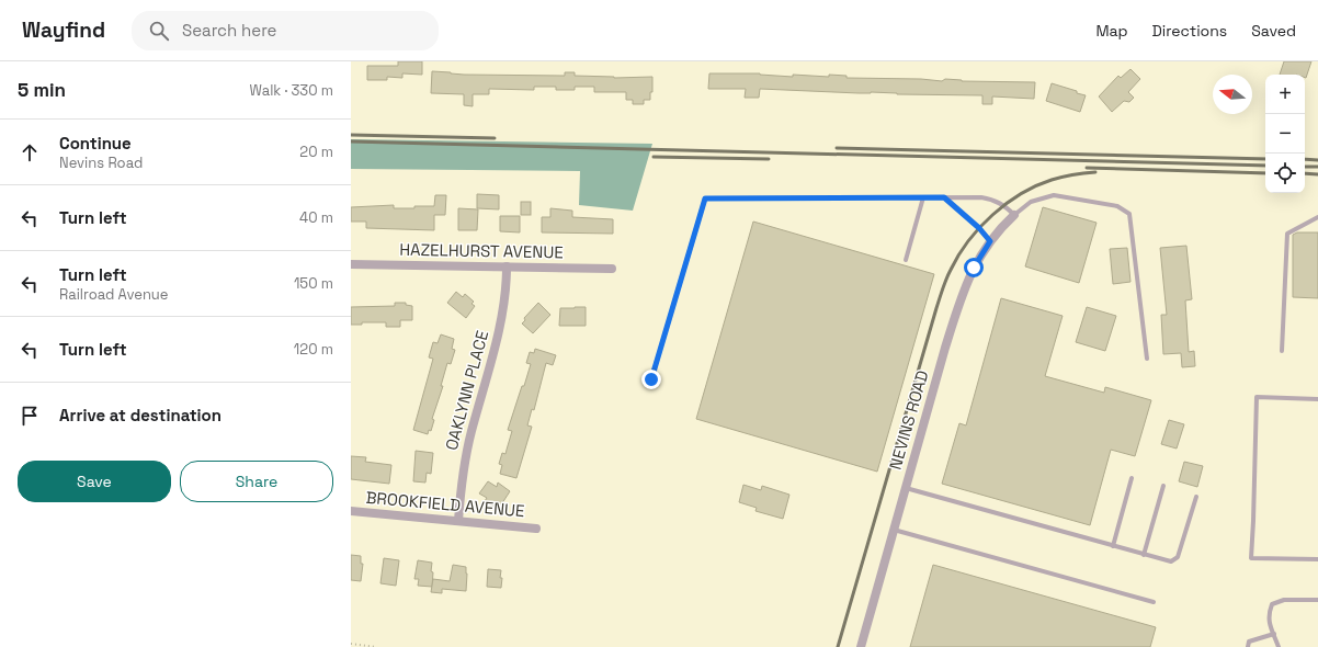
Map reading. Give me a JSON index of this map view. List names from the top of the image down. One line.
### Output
{"streets":{"street":["HAZELHURST AVENUE","OAKLYNN PLACE","NEVINS ROAD","BROOKFIELD AVENUE"]},"crossings":[["HAZELHURST AVENUE","OAKLYNN PLACE"],["OAKLYNN PLACE","BROOKFIELD AVENUE"]],"north":"left","page":{"header":"Wayfind","search":"Search here","nav":["Map","Directions","Saved"],"heading":["5 min","Walk · 330 m"],"map_buttons":["+","−"],"list":[["Continue","Nevins Road","20 m"],["Turn left","40 m"],["Turn left","Railroad Avenue","150 m"],["Turn left","120 m"],"Arrive at destination"],"buttons":["Save","Share"]}}
